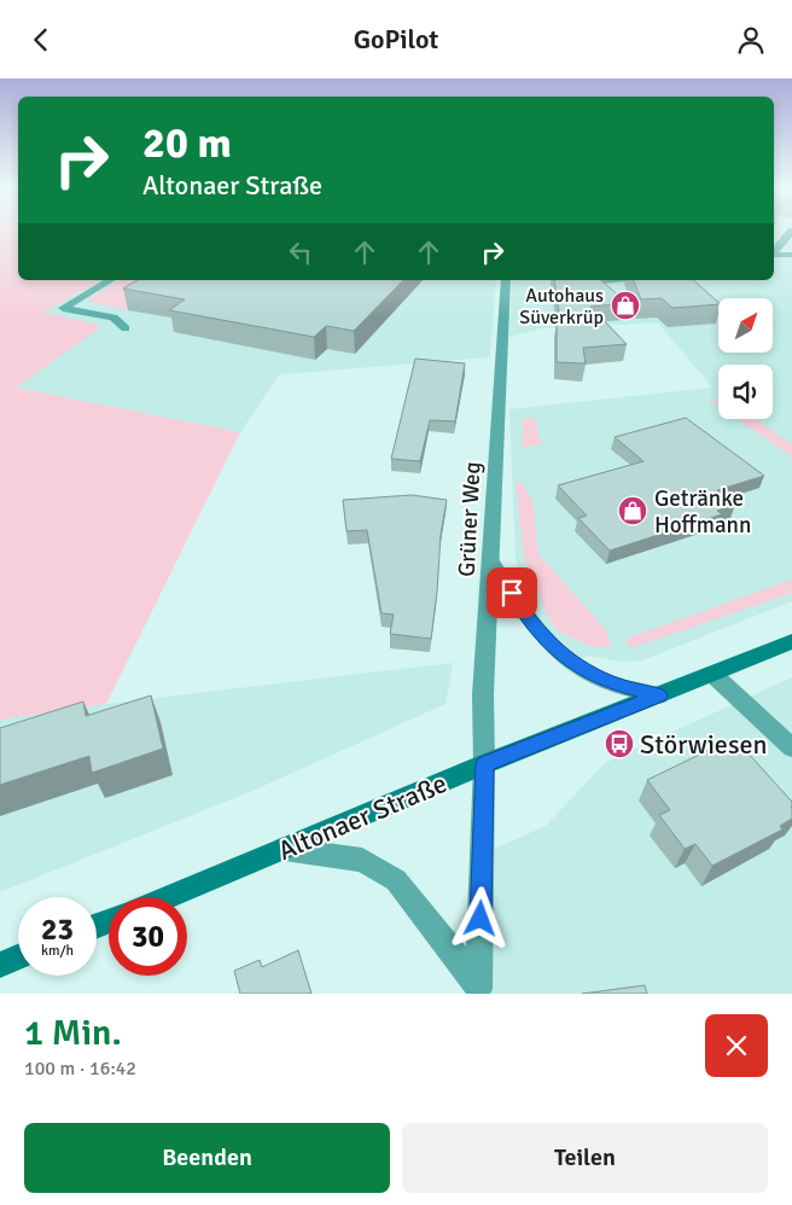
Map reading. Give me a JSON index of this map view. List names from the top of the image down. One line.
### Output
{"streets":{"main road":["Altonaer Straße"],"street":["Grüner Weg"]},"crossings":[["Grüner Weg","Altonaer Straße"]],"places":{"shop":["Autohaus Süverkrüp","Getränke Hoffmann"],"bus stop":["Störwiesen"]},"north":"top right","page":{"header":"GoPilot","turn":["20 m","Altonaer Straße"],"speed":"23 km/h","limit":"30","heading":["1 Min.","100 m · 16:42"],"buttons":["Beenden","Teilen"]}}
